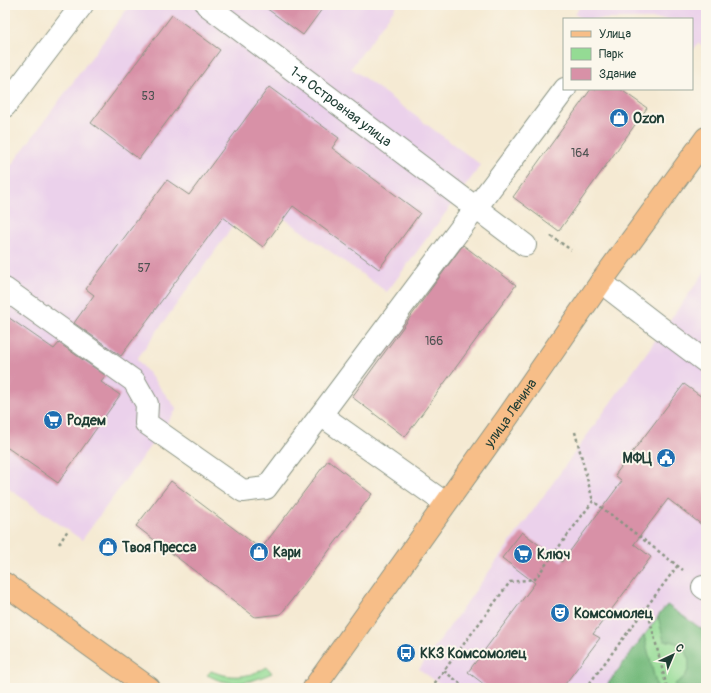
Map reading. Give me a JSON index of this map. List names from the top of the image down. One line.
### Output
{"streets":{"main road":["улица Ленина"],"street":["1-я Островная улица"]},"places":{"shop":["Ozon","Твоя Пресса","Кари"],"supermarket":["Родем","Ключ"],"public building":["МФЦ"],"theatre":["Комсомолец"],"bus stop":["ККЗ Комсомолец"]},"house_numbers":["53","164","57","166"],"legend":["Улица","Парк","Здание"],"north":"top right"}
